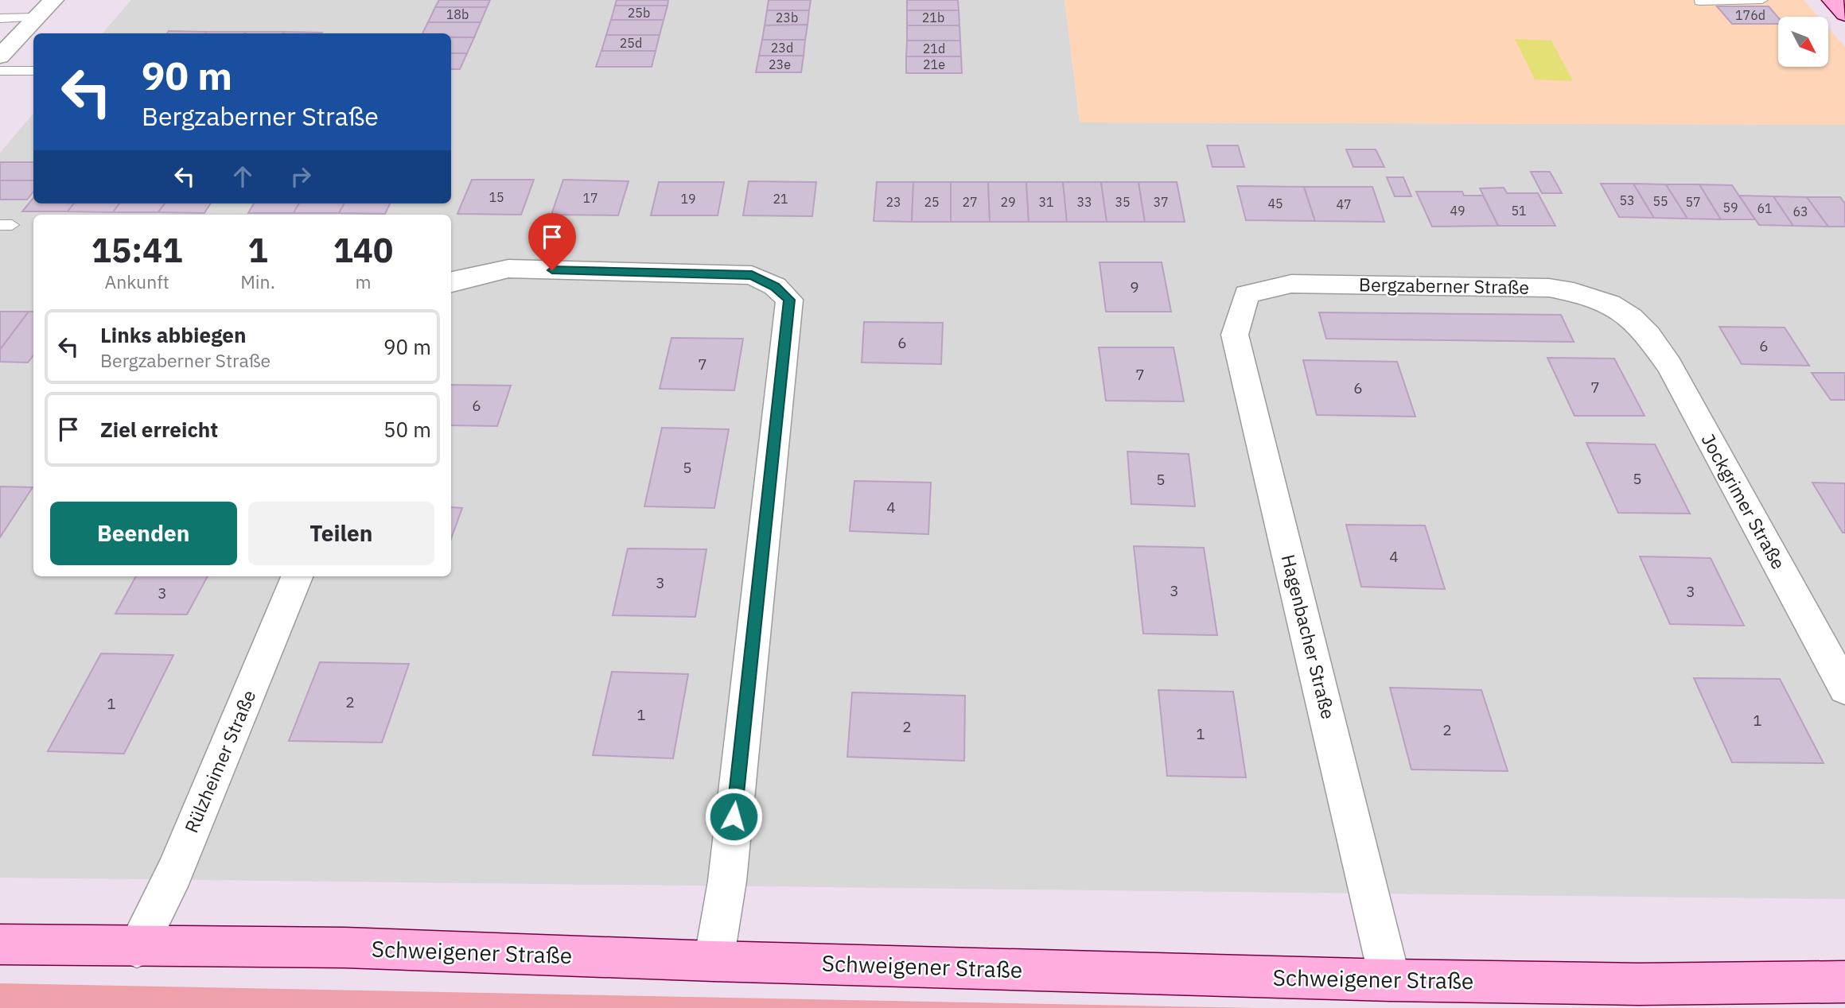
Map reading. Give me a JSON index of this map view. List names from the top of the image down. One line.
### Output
{"streets":{"main road":["Schweigener Straße"],"street":["Bergzaberner Straße","Jockgrimer Straße","Hagenbacher Straße","Rülzheimer Straße"]},"crossings":[["Bergzaberner Straße","Jockgrimer Straße"],["Bergzaberner Straße","Hagenbacher Straße"],["Hagenbacher Straße","Schweigener Straße"],["Rülzheimer Straße","Schweigener Straße"]],"house_numbers":["25b","18b","176d","23b","21b","25d","23d","21d","23e","21e","15","17","19","21","53","55","23","25","27","29","31","33","35","37","57","45","47","59","61","49","51","63","9","6","6","7","7","7","6","6","5","5","5","4","4","3","3","3","3","2","1","1","1","2","2","1"],"north":"bottom right","page":{"turn":["90 m","Bergzaberner Straße"],"eta":["15:41","Ankunft","1","Min.","140","m"],"list":[{"name":"Links abbiegen","note":"Bergzaberner Straße","value":"90 m"},{"name":"Ziel erreicht","value":"50 m"}],"buttons":["Beenden","Teilen"]}}
